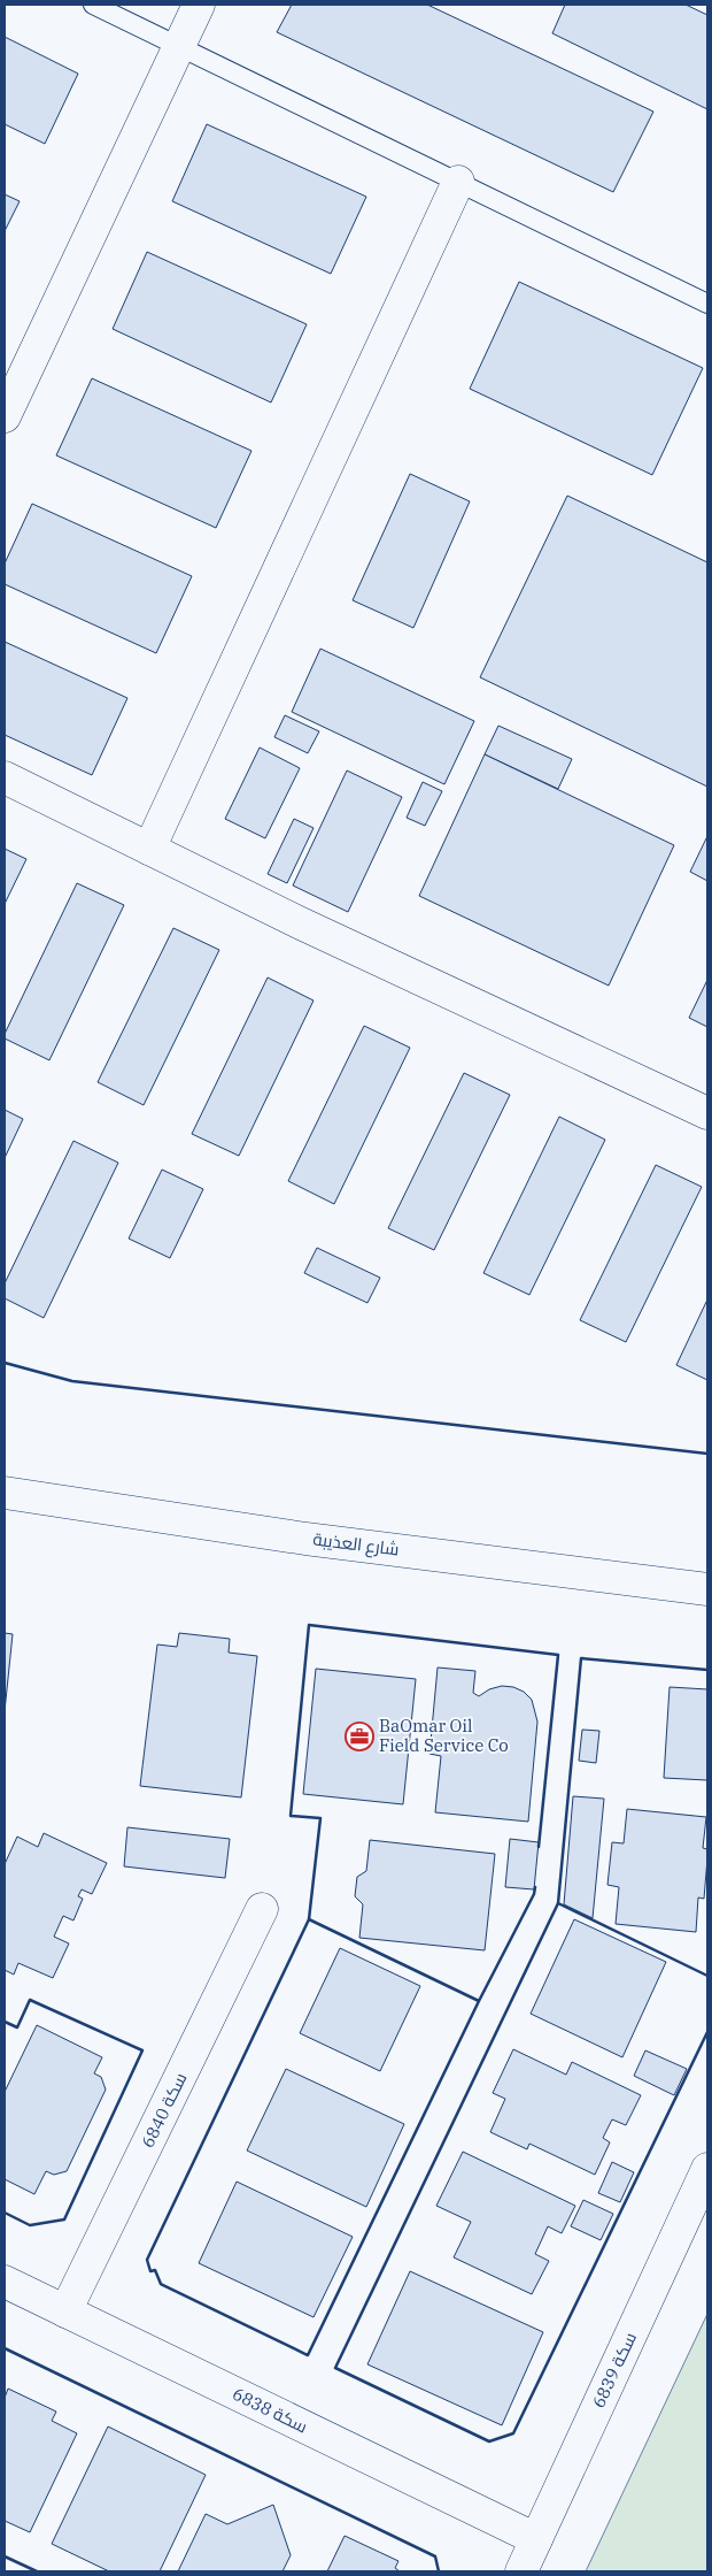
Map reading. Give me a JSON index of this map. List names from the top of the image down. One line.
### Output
{"streets":{"street":["شارع العذيبة","سكة 6840","سكة 6839","سكة 6838"]},"crossings":[["سكة 6840","سكة 6838"],["سكة 6839","سكة 6838"]],"places":{"office":["BaOmar Oil Field Service Co"]}}
